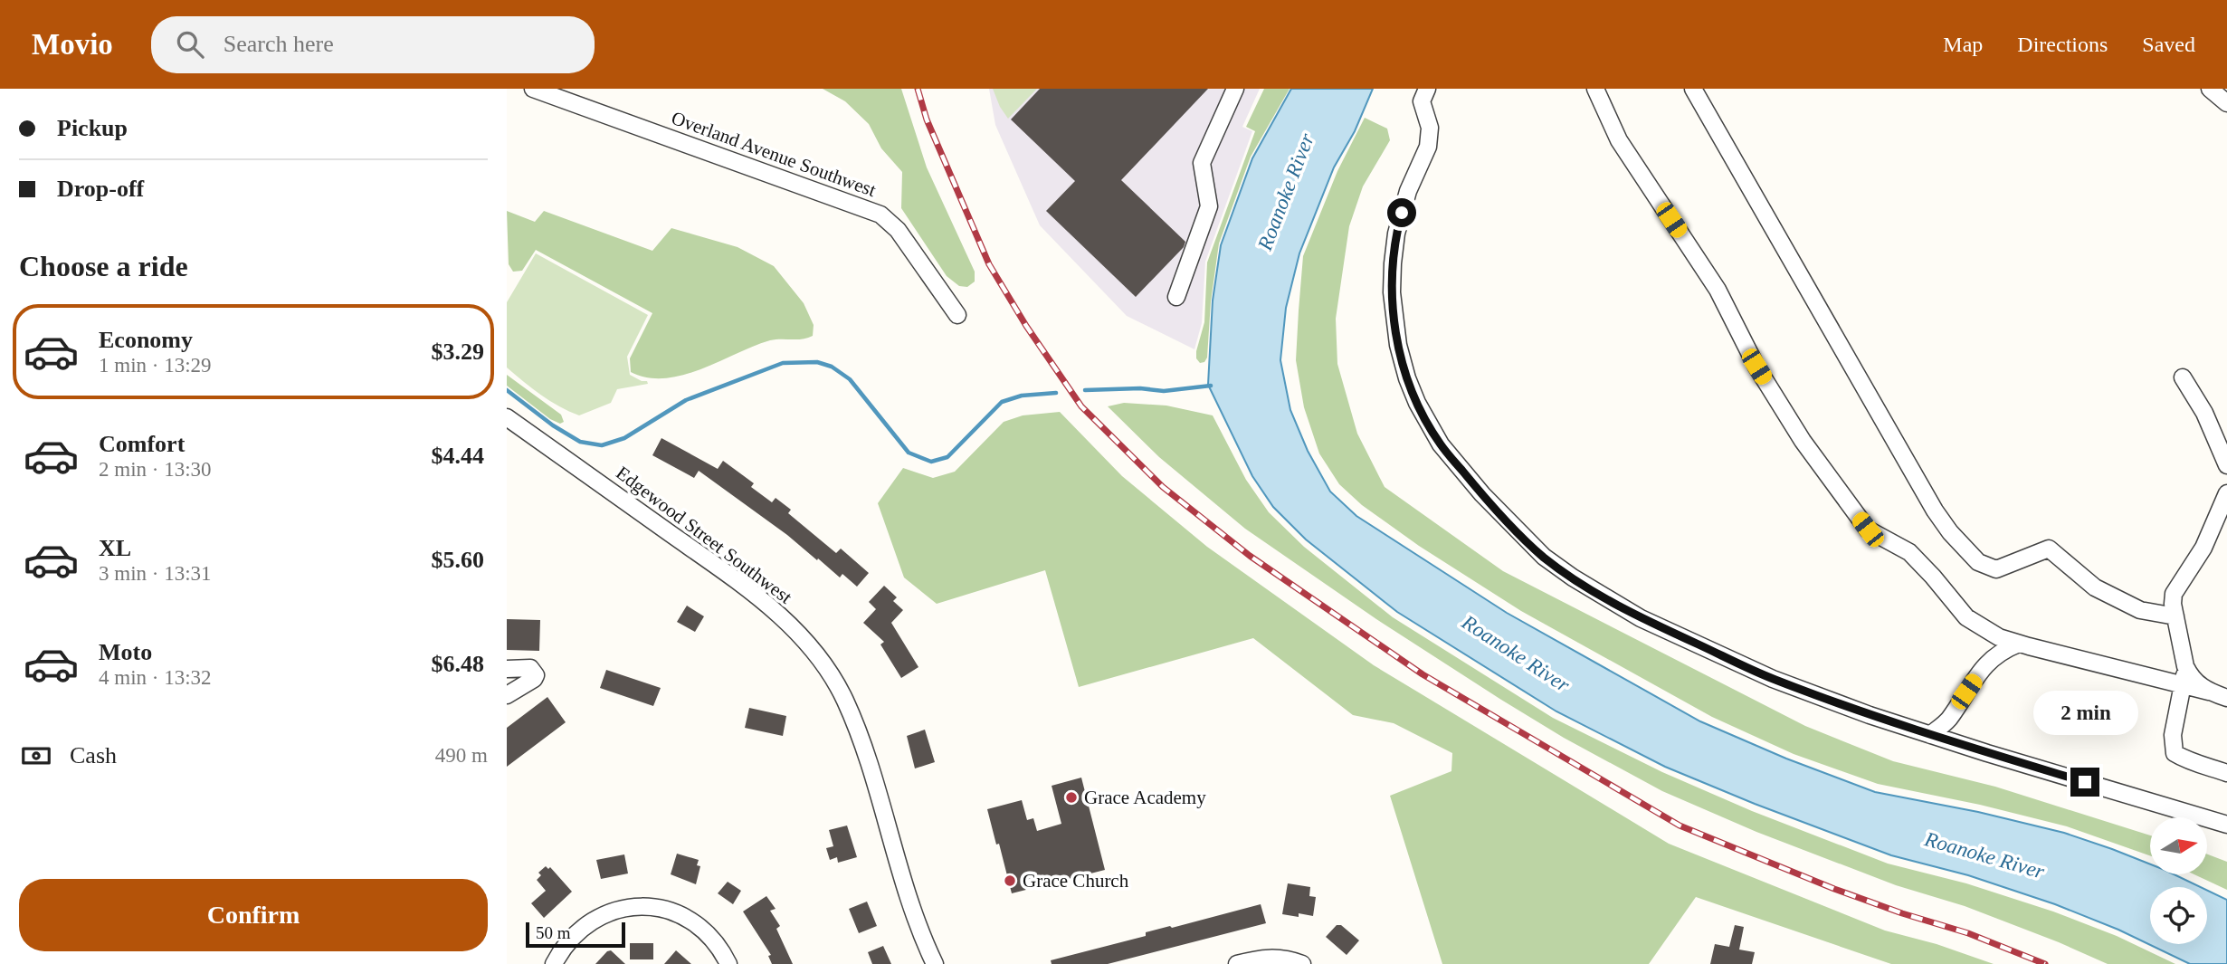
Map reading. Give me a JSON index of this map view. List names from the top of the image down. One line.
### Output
{"streets":{"street":["Overland Avenue Southwest","Edgewood Street Southwest"]},"water":["Roanoke River"],"places":["Grace Academy","Grace Church"],"scale_bar":"50 m","north":"right","page":{"header":"Movio","search":"Search here","nav":["Map","Directions","Saved"],"banner":["Pickup","Drop-off"],"heading":"Choose a ride","list":[{"name":"Economy","note":"1 min · 13:29","value":"$3.29"},{"name":"Comfort","note":"2 min · 13:30","value":"$4.44"},{"name":"XL","note":"3 min · 13:31","value":"$5.60"},{"name":"Moto","note":"4 min · 13:32","value":"$6.48"}],"bubble":"2 min","pay":["Cash","490 m"],"buttons":"Confirm","scale":"50 m"}}
